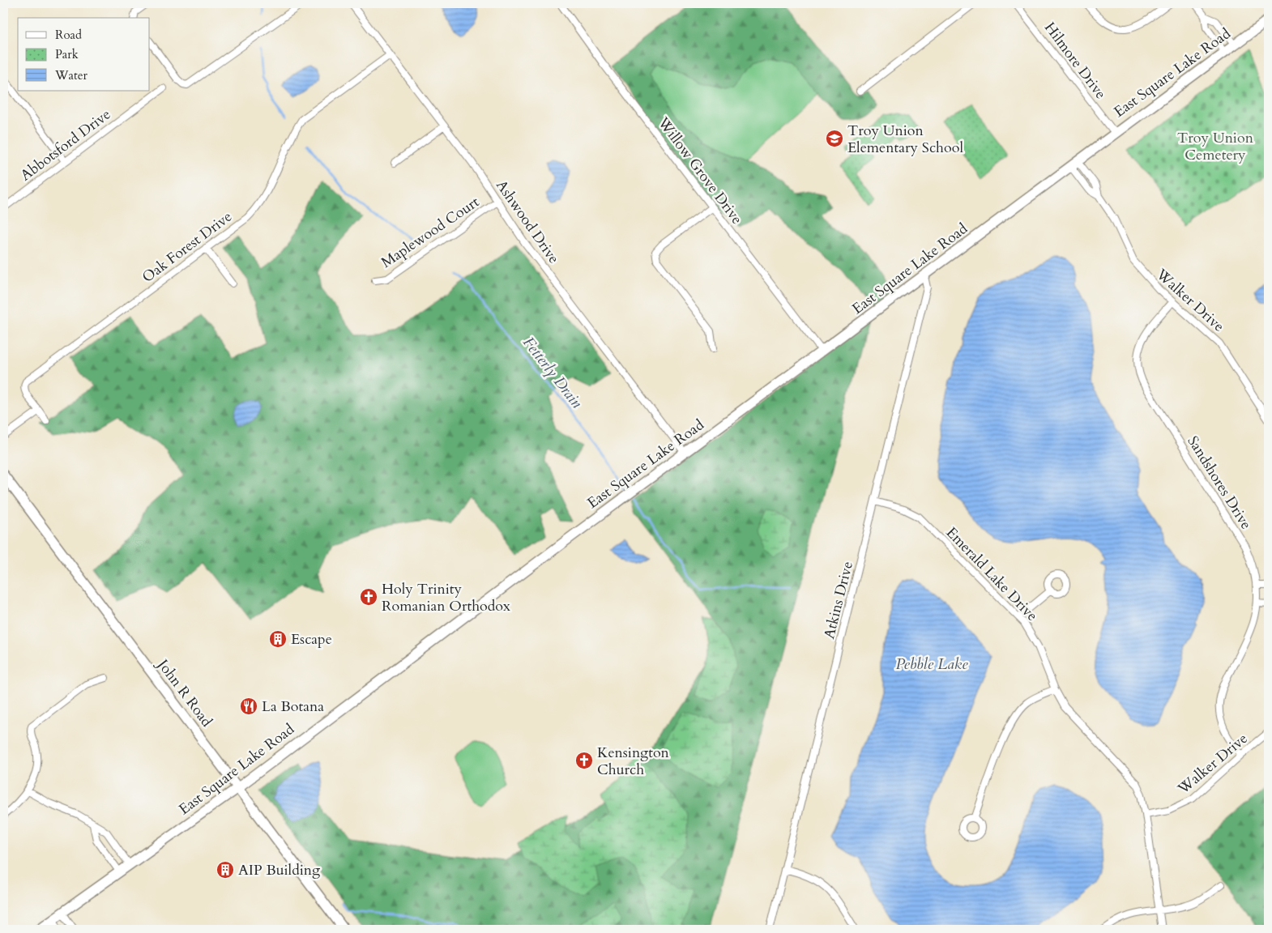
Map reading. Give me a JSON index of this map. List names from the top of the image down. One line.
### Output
{"streets":{"main road":["East Square Lake Road","John R Road"],"street":["Hilmore Drive","Abbotsford Drive","Willow Grove Drive","Ashwood Drive","Maplewood Court","Oak Forest Drive","Walker Drive","Sandshores Drive","Emerald Lake Drive","Atkins Drive"]},"crossings":[["Hilmore Drive","East Square Lake Road"],["East Square Lake Road","Willow Grove Drive"],["East Square Lake Road","Ashwood Drive"],["East Square Lake Road","Walker Drive"],["East Square Lake Road","Atkins Drive"],["East Square Lake Road","John R Road"],["Ashwood Drive","Maplewood Court"],["Ashwood Drive","Oak Forest Drive"],["Walker Drive","Sandshores Drive"],["Walker Drive","Emerald Lake Drive"],["Emerald Lake Drive","Atkins Drive"]],"water":["Fetterly Drain","Pebble Lake"],"parks":["Troy Union Cemetery"],"places":{"school or university":["Troy Union Elementary School"],"church":["Holy Trinity Romanian Orthodox","Kensington Church"],"building":["Escape","AIP Building"],"restaurant":["La Botana"]},"legend":["Road","Park","Water"]}
